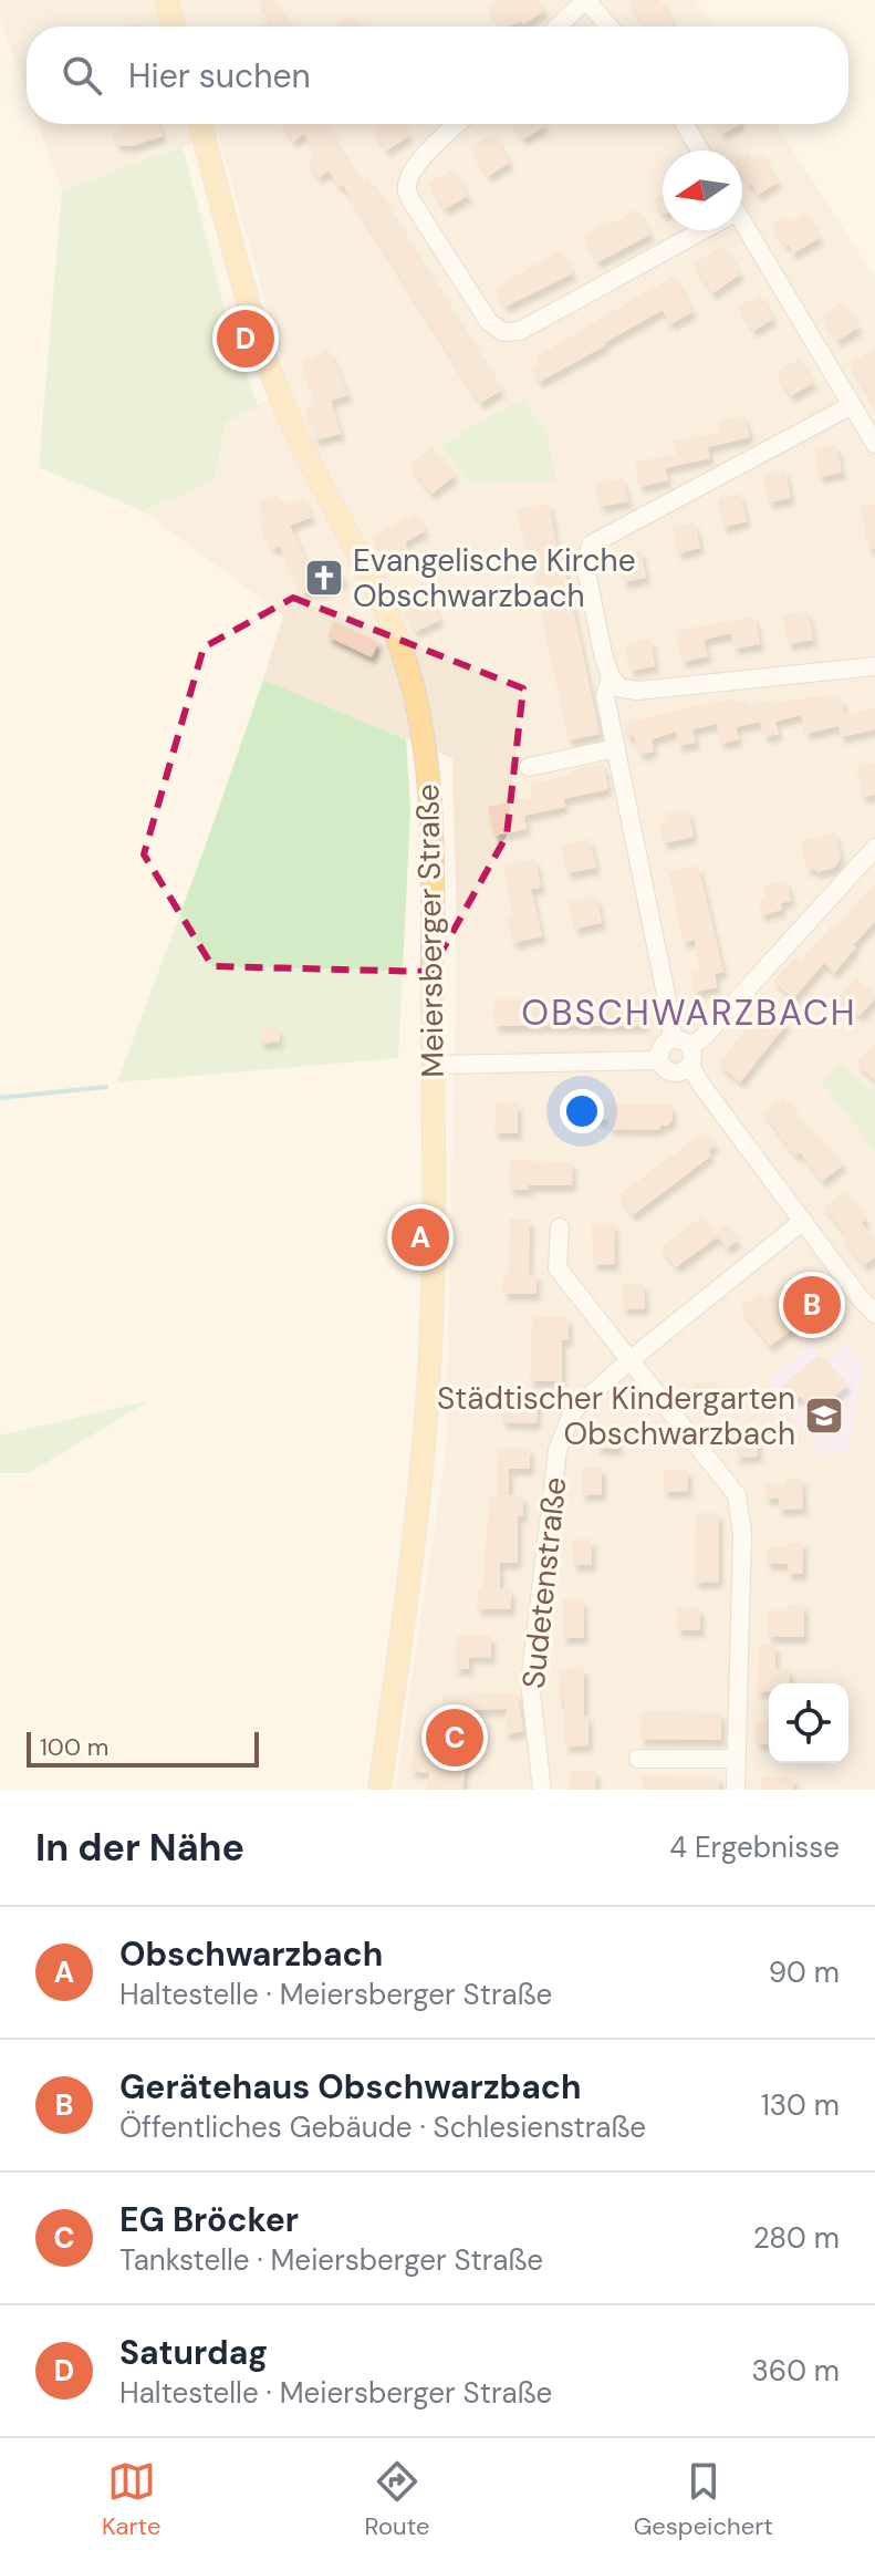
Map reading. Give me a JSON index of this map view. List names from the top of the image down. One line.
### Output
{"streets":{"main road":["Meiersberger Straße"],"street":["Sudetenstraße"]},"districts":["OBSCHWARZBACH"],"places":{"church":["Evangelische Kirche Obschwarzbach"],"school or university":["Städtischer Kindergarten Obschwarzbach"]},"scale_bar":"100 m","north":"left","page":{"search":"Hier suchen","pins":["D","A","B","C"],"scale":"100 m","heading":["In der Nähe","4 Ergebnisse"],"list":[{"mark":"A","name":"Obschwarzbach","note":"Haltestelle · Meiersberger Straße","value":"90 m"},{"mark":"B","name":"Gerätehaus Obschwarzbach","note":"Öffentliches Gebäude · Schlesienstraße","value":"130 m"},{"mark":"C","name":"EG Bröcker","note":"Tankstelle · Meiersberger Straße","value":"280 m"},{"mark":"D","name":"Saturdag","note":"Haltestelle · Meiersberger Straße","value":"360 m"}],"nav":["Karte","Route","Gespeichert"]}}
